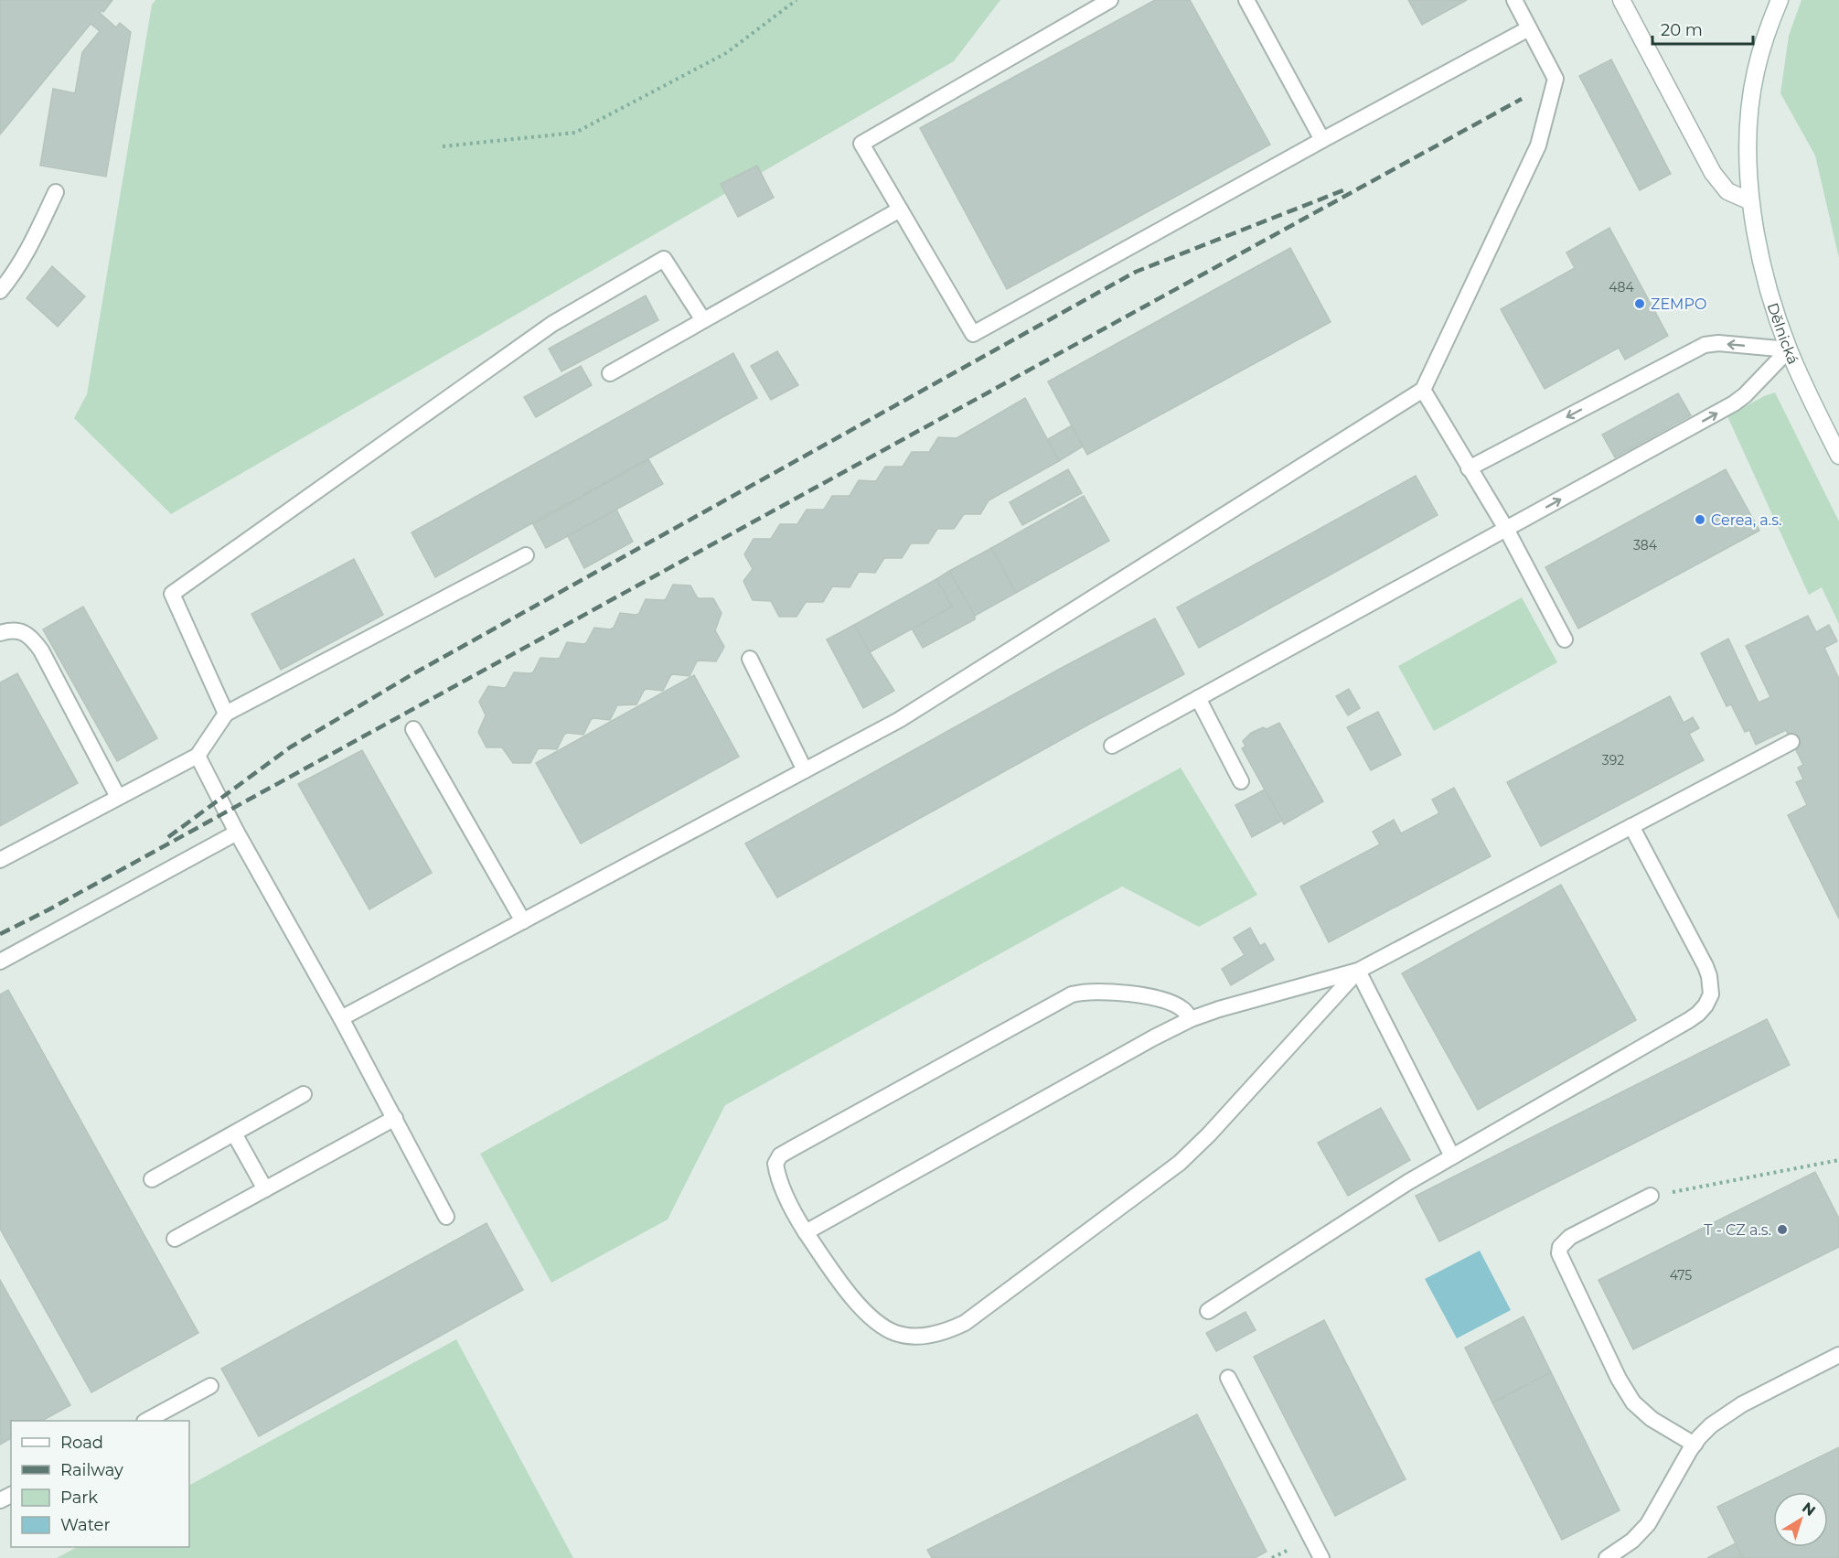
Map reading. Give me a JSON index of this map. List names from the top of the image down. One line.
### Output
{"streets":{"street":["Dělnická"]},"places":["ZEMPO","Cerea, a.s.","T - CZ a.s."],"house_numbers":["484","384","392","475"],"legend":["Road","Railway","Park","Water"],"scale_bar":"20 m","north":"top right"}
